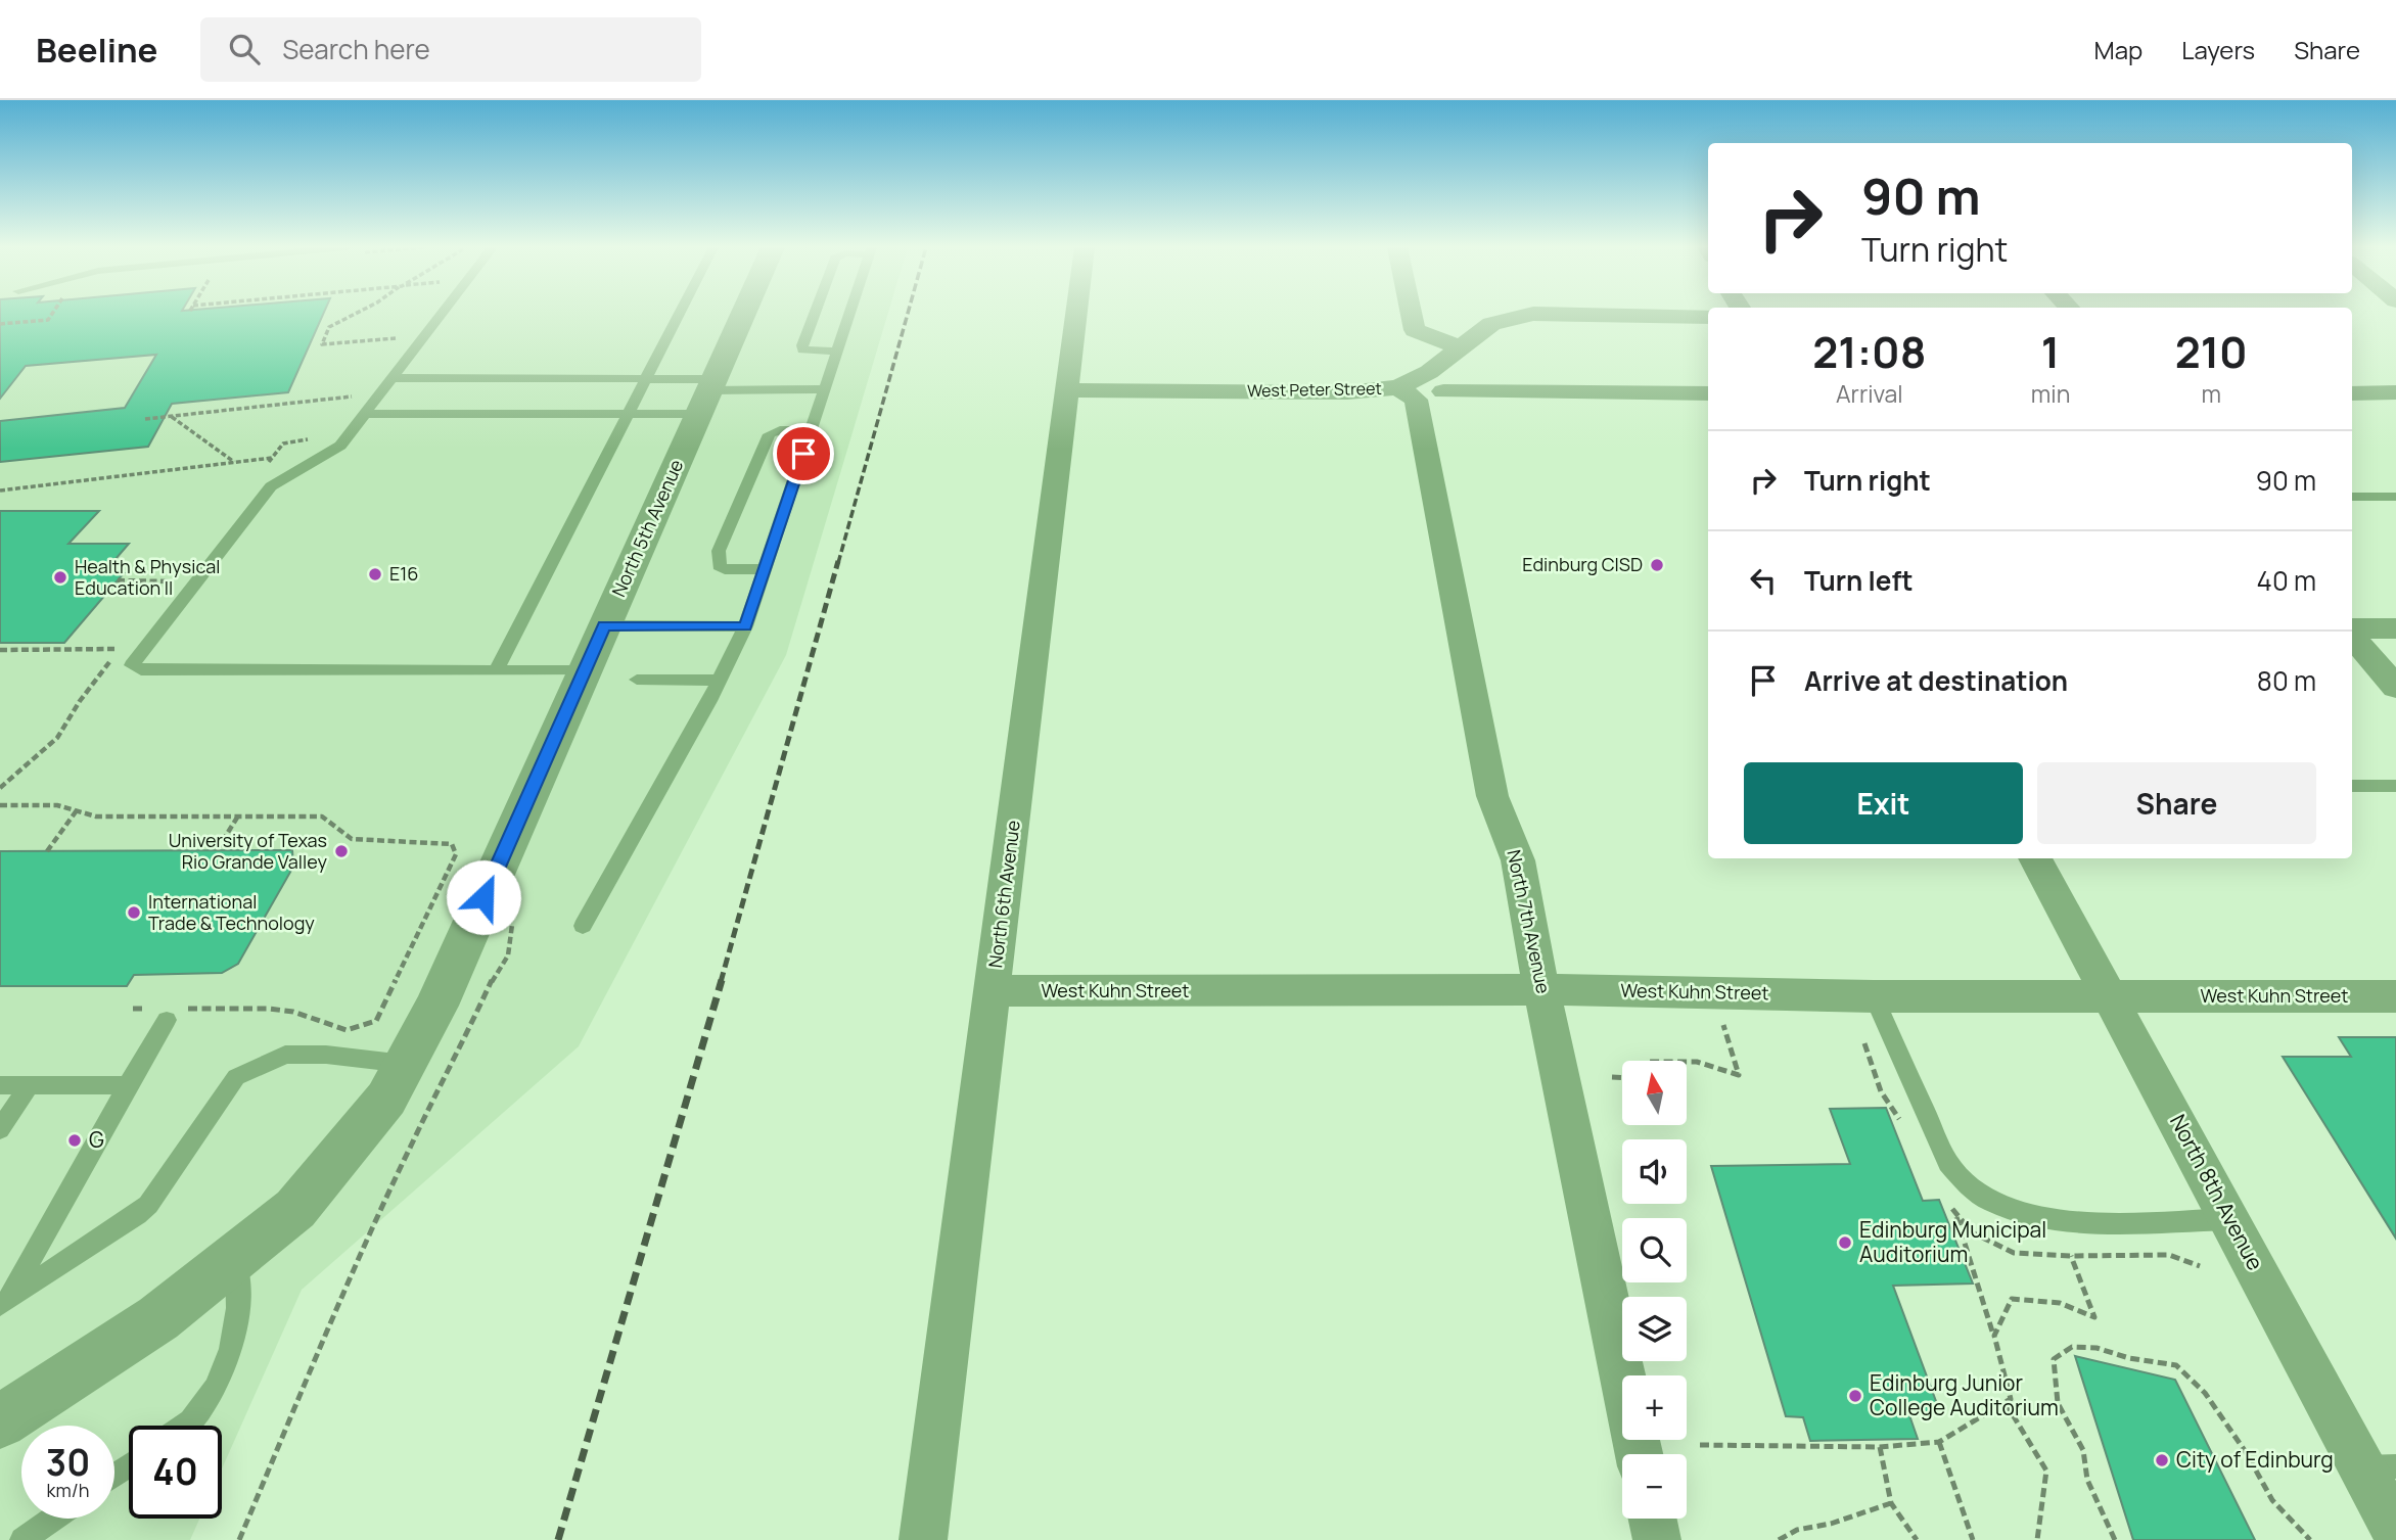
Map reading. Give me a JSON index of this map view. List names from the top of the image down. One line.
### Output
{"streets":{"street":["West Peter Street","North 5th Avenue","North 6th Avenue","North 7th Avenue","West Kuhn Street","North 8th Avenue"]},"crossings":[["West Peter Street","North 6th Avenue"],["West Peter Street","North 7th Avenue"],["North 6th Avenue","West Kuhn Street"],["North 7th Avenue","West Kuhn Street"],["West Kuhn Street","North 8th Avenue"]],"places":["Edinburg CISD","E16","Health & Physical Education II","University of Texas Rio Grande Valley","International Trade & Technology","G","Edinburg Municipal Auditorium","Edinburg Junior College Auditorium","City of Edinburg"],"north":"top","page":{"header":"Beeline","search":"Search here","nav":["Map","Layers","Share"],"turn":["90 m","Turn right"],"eta":["21:08","Arrival","1","min","210","m"],"list":[{"name":"Turn right","value":"90 m"},{"name":"Turn left","value":"40 m"},{"name":"Arrive at destination","value":"80 m"}],"buttons":["Exit","Share"],"map_buttons":["+","−"],"speed":"30 km/h","limit":"40"}}
